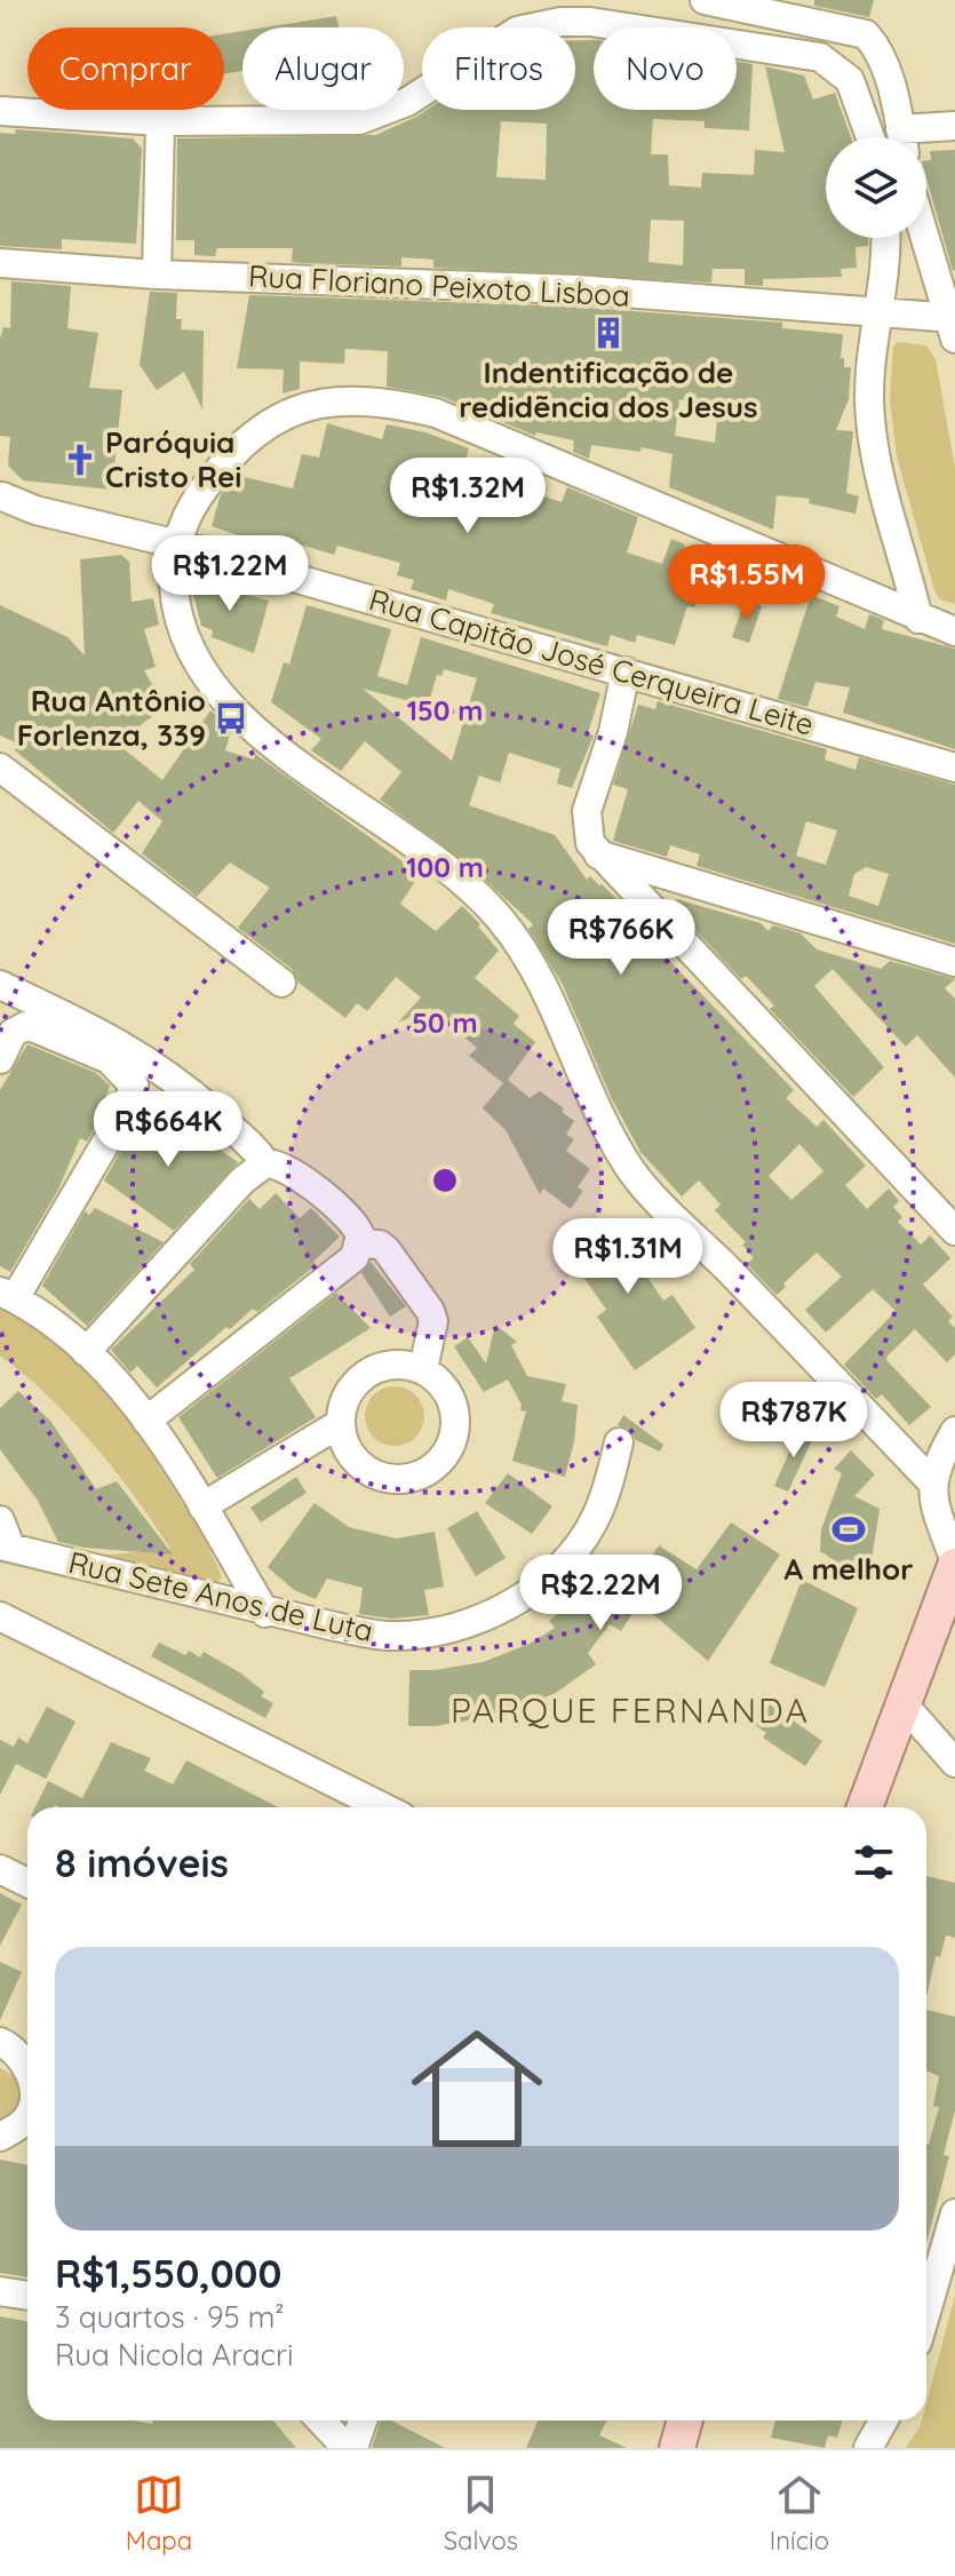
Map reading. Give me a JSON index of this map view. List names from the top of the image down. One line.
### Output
{"streets":{"street":["Rua Floriano Peixoto Lisboa","Rua Capitão José Cerqueira Leite","Rua Sete Anos de Luta"]},"districts":["PARQUE FERNANDA"],"places":{"building":["Indentificação de redidẽncia dos Jesus"],"church":["Paróquia Cristo Rei"],"bus stop":["Rua Antônio Forlenza, 339"],"sports":["A melhor"]},"page":{"chip":["Comprar","Alugar","Filtros","Novo"],"price":["R$1.32M","R$1.22M","R$1.55M","R$766K","R$664K","R$1.31M","R$787K","R$2.22M"],"heading":"8 imóveis","list":[{"name":"R$1,550,000","note":"3 quartos · 95 m² · Rua Nicola Aracri"}],"tabs":["Mapa","Salvos","Início"]},"rings":["150 m","100 m","50 m"]}
